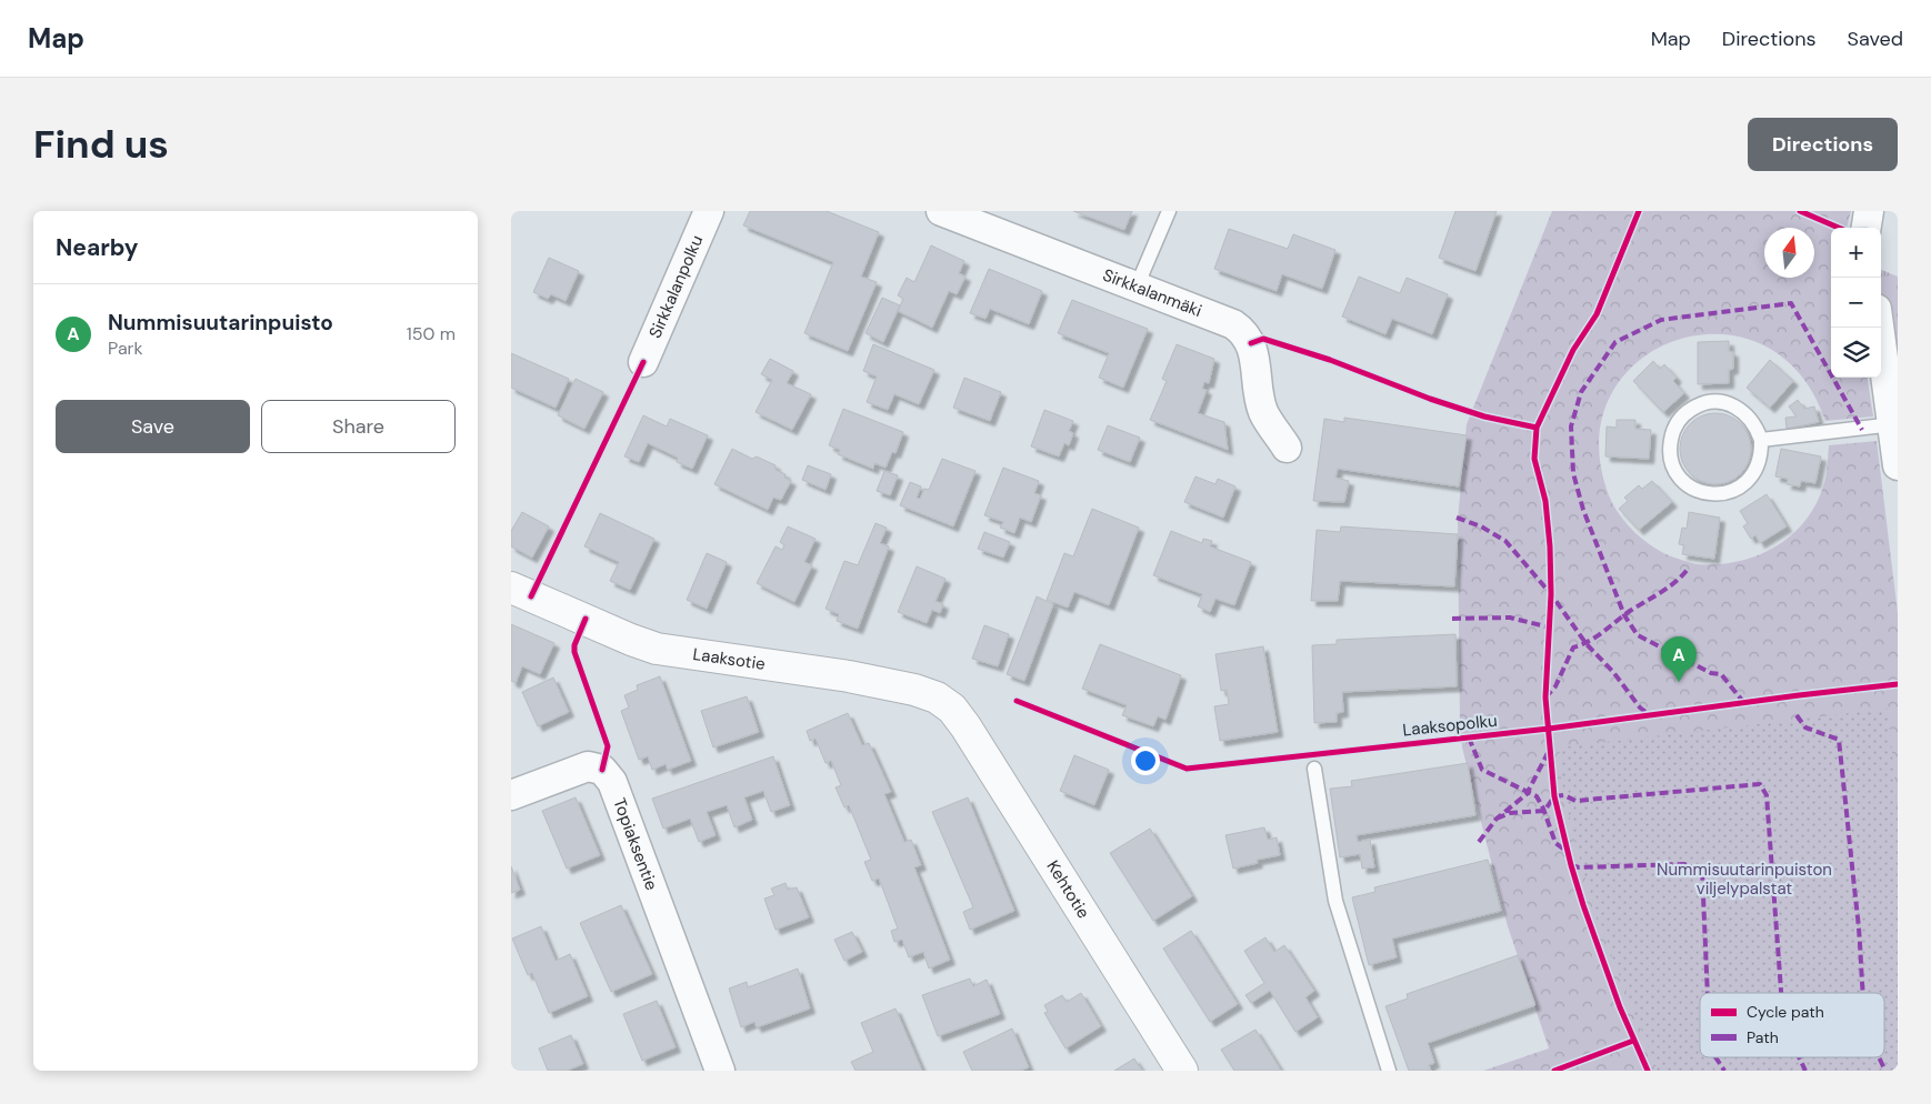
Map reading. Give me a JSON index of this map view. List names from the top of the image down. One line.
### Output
{"streets":{"street":["Sirkkalanpolku","Sirkkalanmäki","Laaksotie","Topiaksentie","Kehtotie"],"cycle path":["Laaksopolku"]},"crossings":[["Laaksotie","Kehtotie"]],"parks":["Nummisuutarinpuiston viljelypalstat"],"legend":["Cycle path","Path"],"north":"top","page":{"header":"Map","nav":["Map","Directions","Saved"],"buttons":["Directions",["Save","Share"]],"title":"Find us","heading":"Nearby","map_buttons":["+","−"],"list":[{"mark":"A","name":"Nummisuutarinpuisto","note":"Park","value":"150 m"}],"pins":"A"}}
